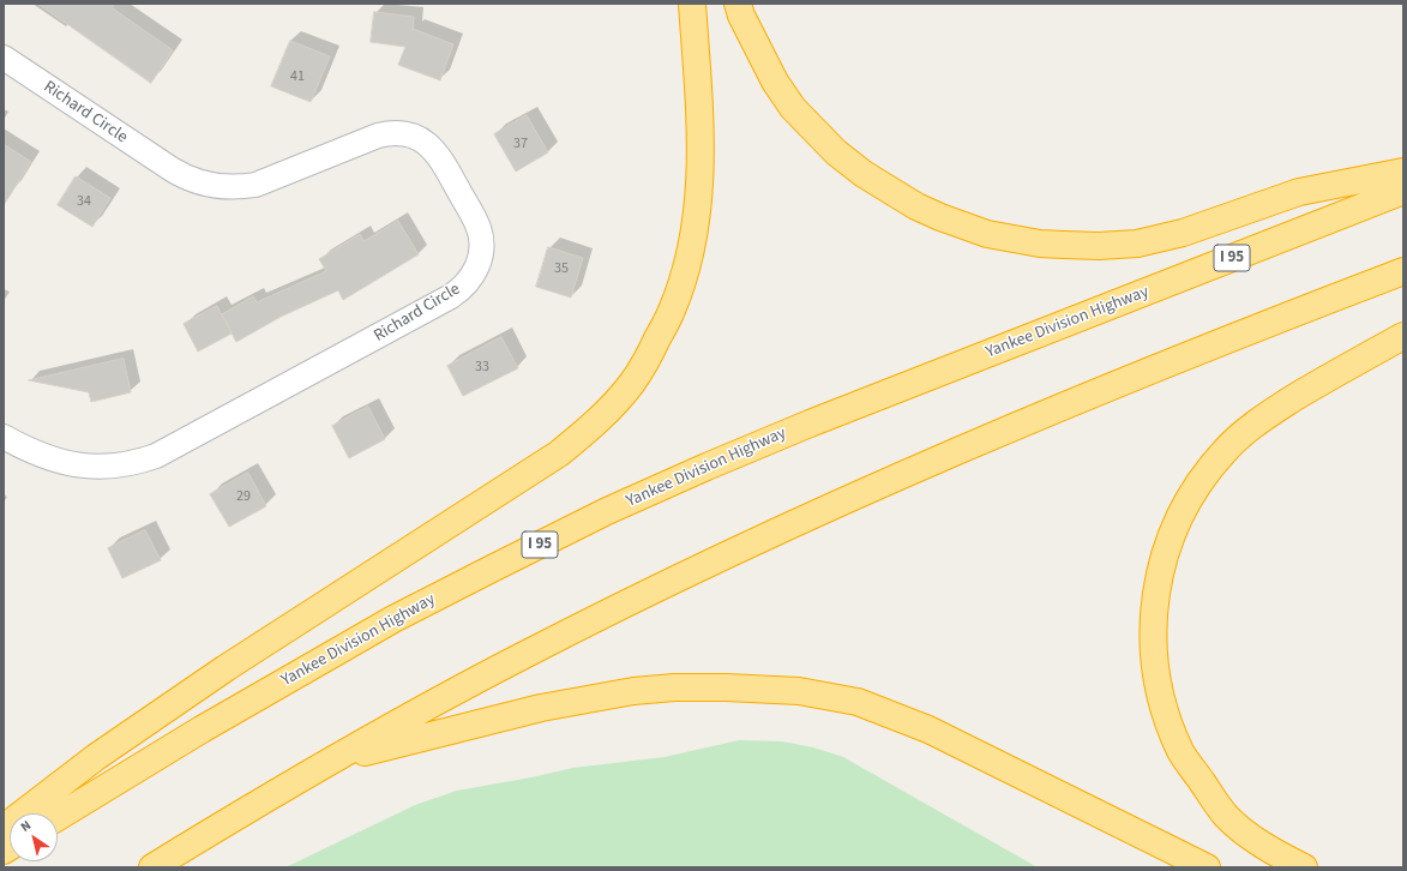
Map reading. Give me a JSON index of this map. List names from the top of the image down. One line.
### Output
{"streets":{"highway":["I 95","Yankee Division Highway"],"street":["Richard Circle"]},"house_numbers":["41","37","34","35","33","29"],"north":"top left"}
